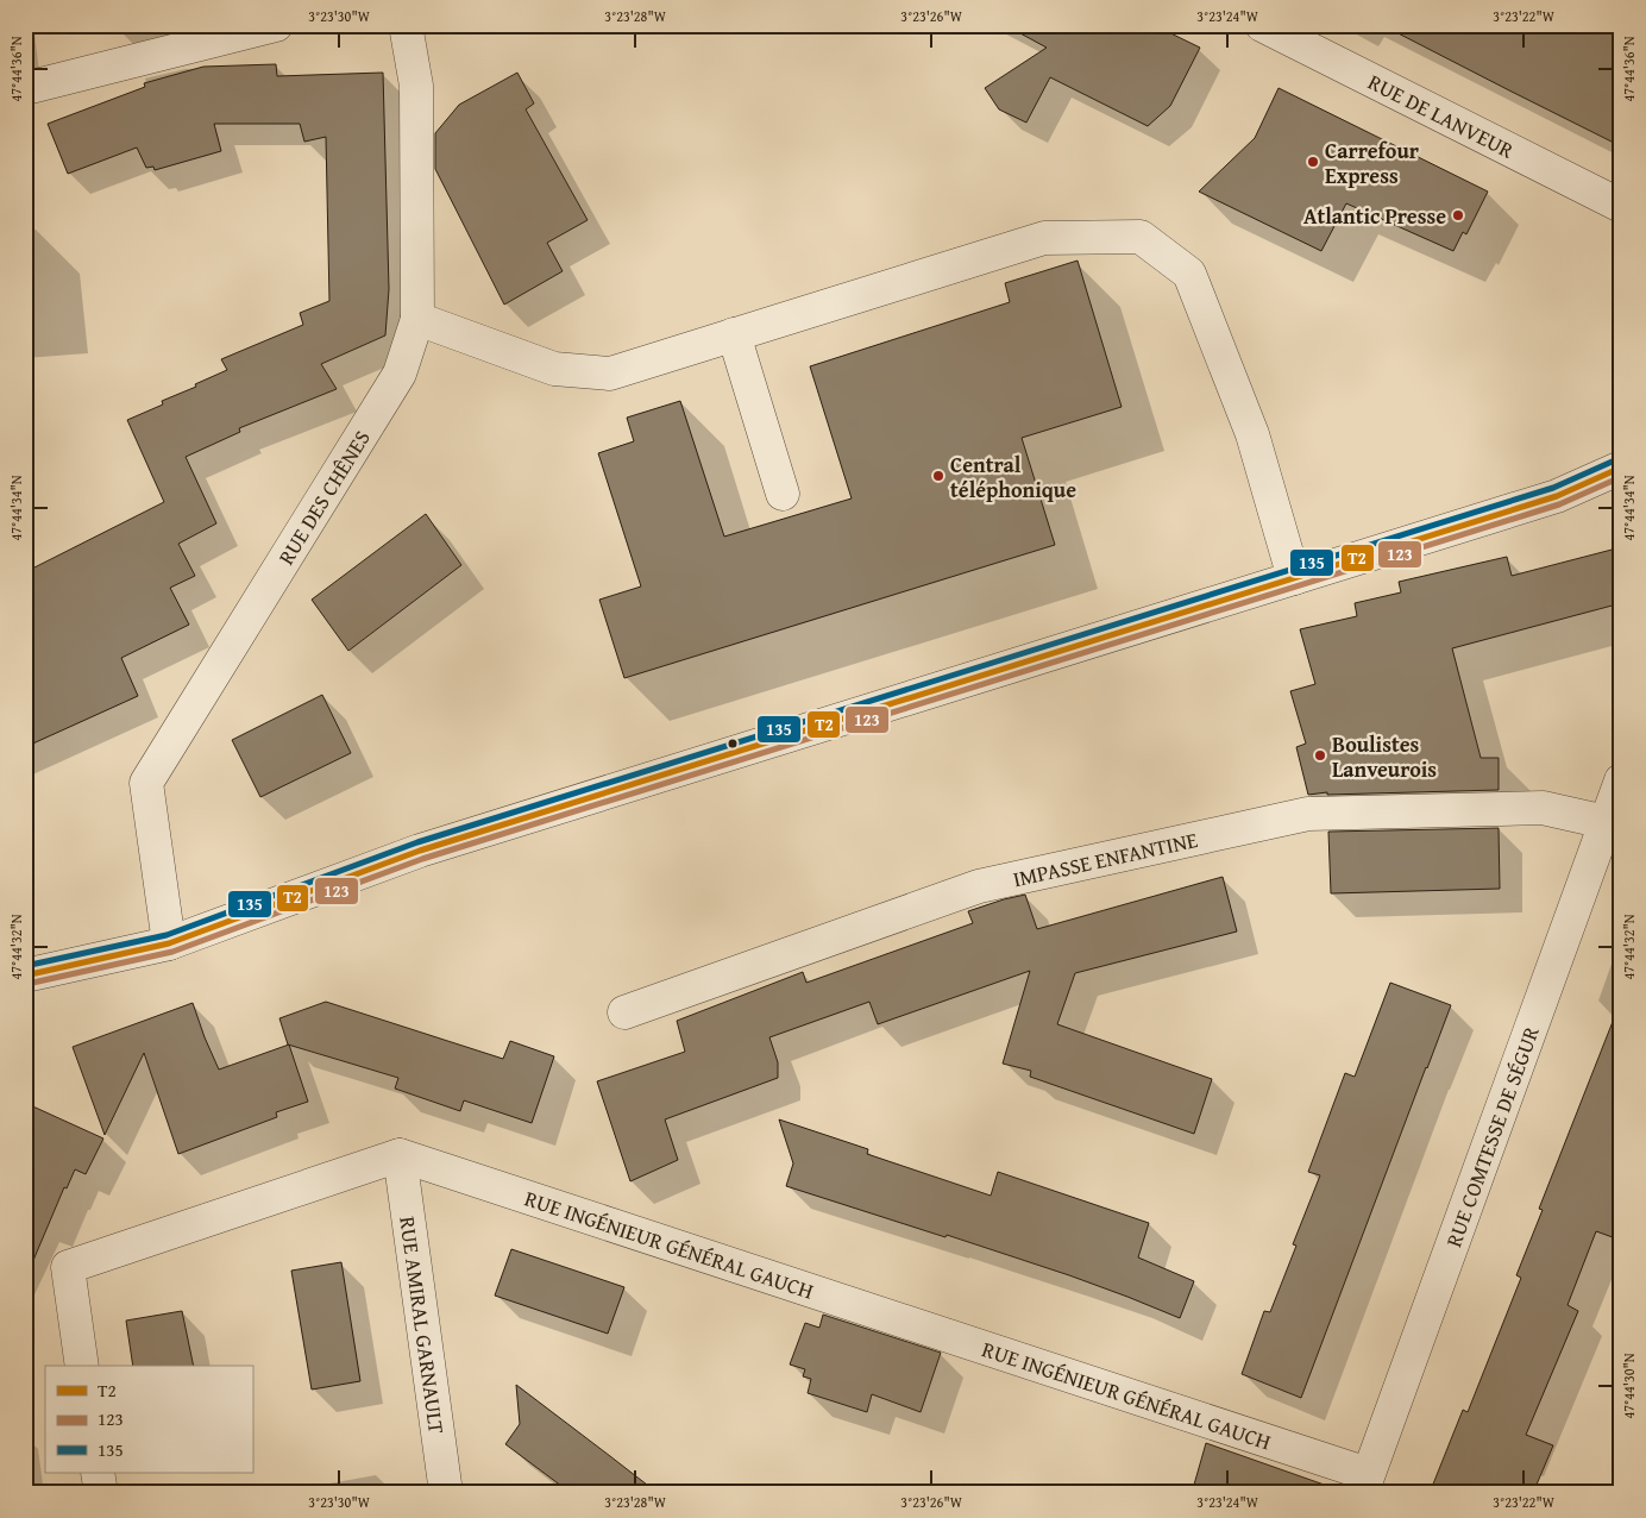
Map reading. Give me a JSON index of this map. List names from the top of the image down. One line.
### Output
{"streets":{"street":["RUE DE LANVEUR","RUE DES CHÊNES","IMPASSE ENFANTINE","RUE COMTESSE DE SÉGUR","RUE INGÉNIEUR GÉNÉRAL GAUCH","RUE AMIRAL GARNAULT"]},"crossings":[["IMPASSE ENFANTINE","RUE COMTESSE DE SÉGUR"],["RUE COMTESSE DE SÉGUR","RUE INGÉNIEUR GÉNÉRAL GAUCH"],["RUE INGÉNIEUR GÉNÉRAL GAUCH","RUE AMIRAL GARNAULT"]],"places":["Carrefour Express","Atlantic Presse","Central téléphonique","Boulistes Lanveurois"],"lines":["transit line 135","transit line T2","transit line 123"],"legend":["T2","123","135"],"coordinates":["3°23'30\"W","3°23'28\"W","3°23'26\"W","3°23'24\"W","3°23'22\"W","47°44'36\"N","47°44'34\"N","47°44'32\"N","47°44'30\"N"]}
